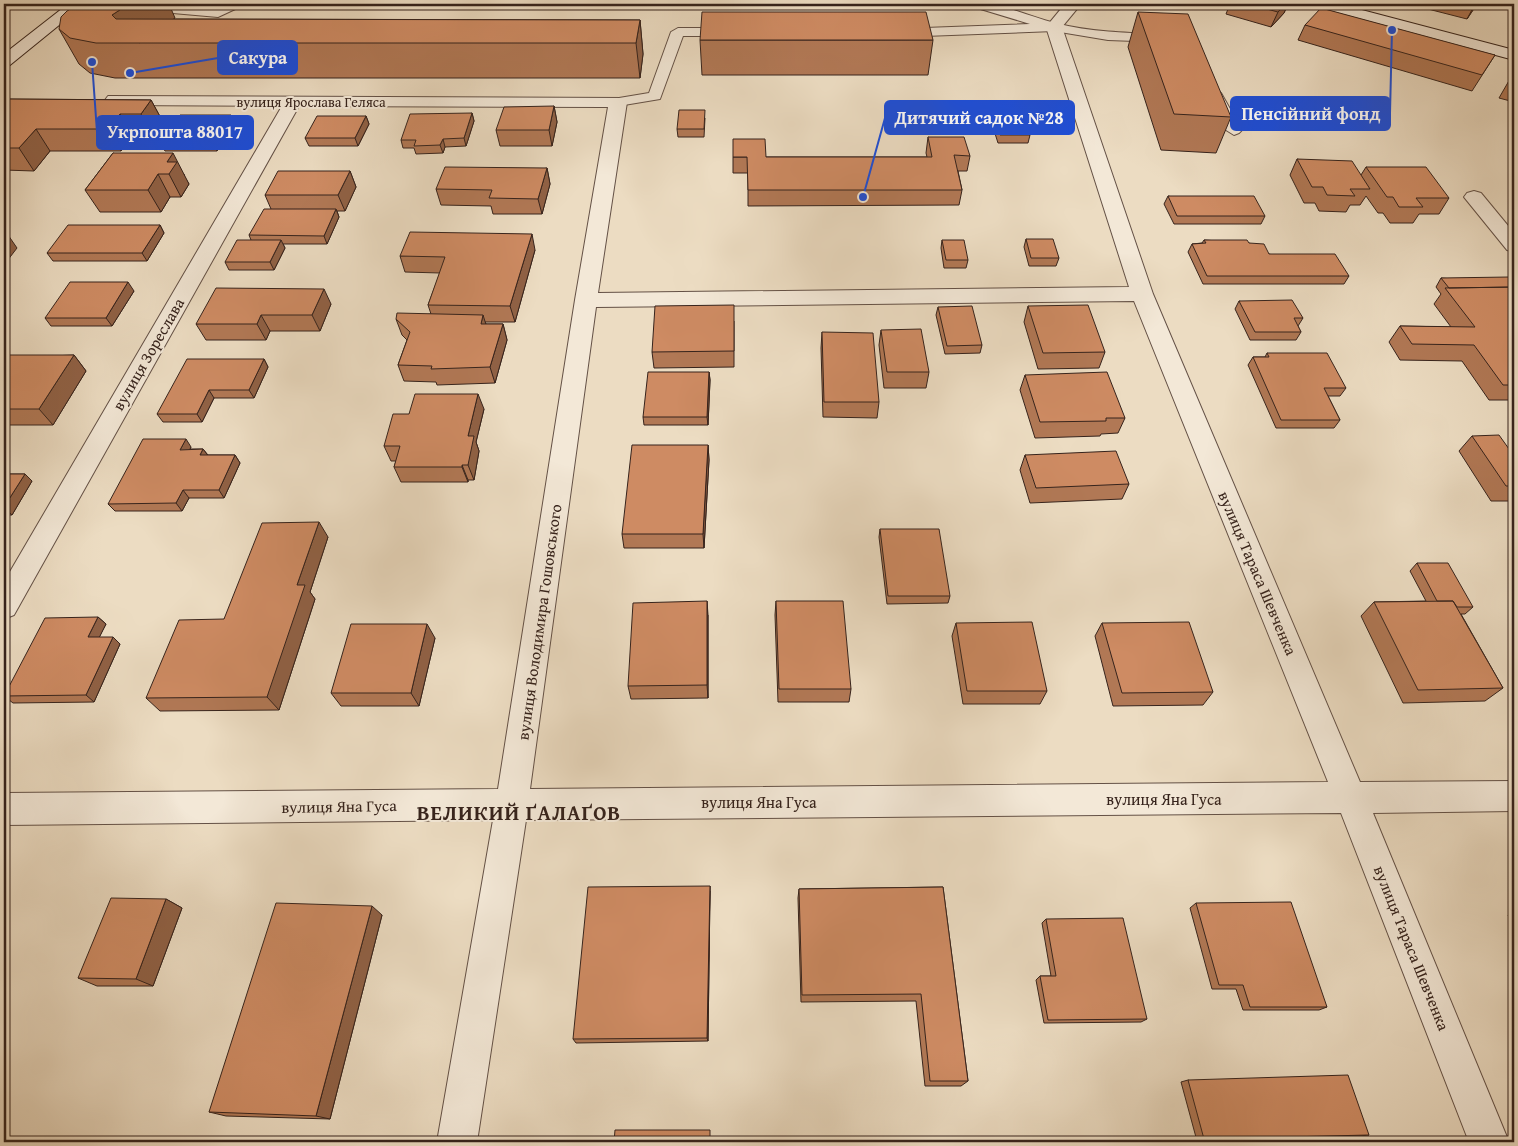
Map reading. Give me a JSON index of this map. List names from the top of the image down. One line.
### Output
{"streets":{"street":["вулиця Ярослава Геляса","вулиця Зореслава","вулиця Тараса Шевченка","вулиця Володимира Гошовського","вулиця Яна Гуса"]},"crossings":[["вулиця Ярослава Геляса","вулиця Зореслава"],["вулиця Ярослава Геляса","вулиця Володимира Гошовського"],["вулиця Тараса Шевченка","вулиця Яна Гуса"],["вулиця Володимира Гошовського","вулиця Яна Гуса"]],"districts":["ВЕЛИКИЙ ҐАЛАҐОВ"],"places":["Пенсійний фонд","Укрпошта 88017","Сакура","Дитячий садок №28"]}
